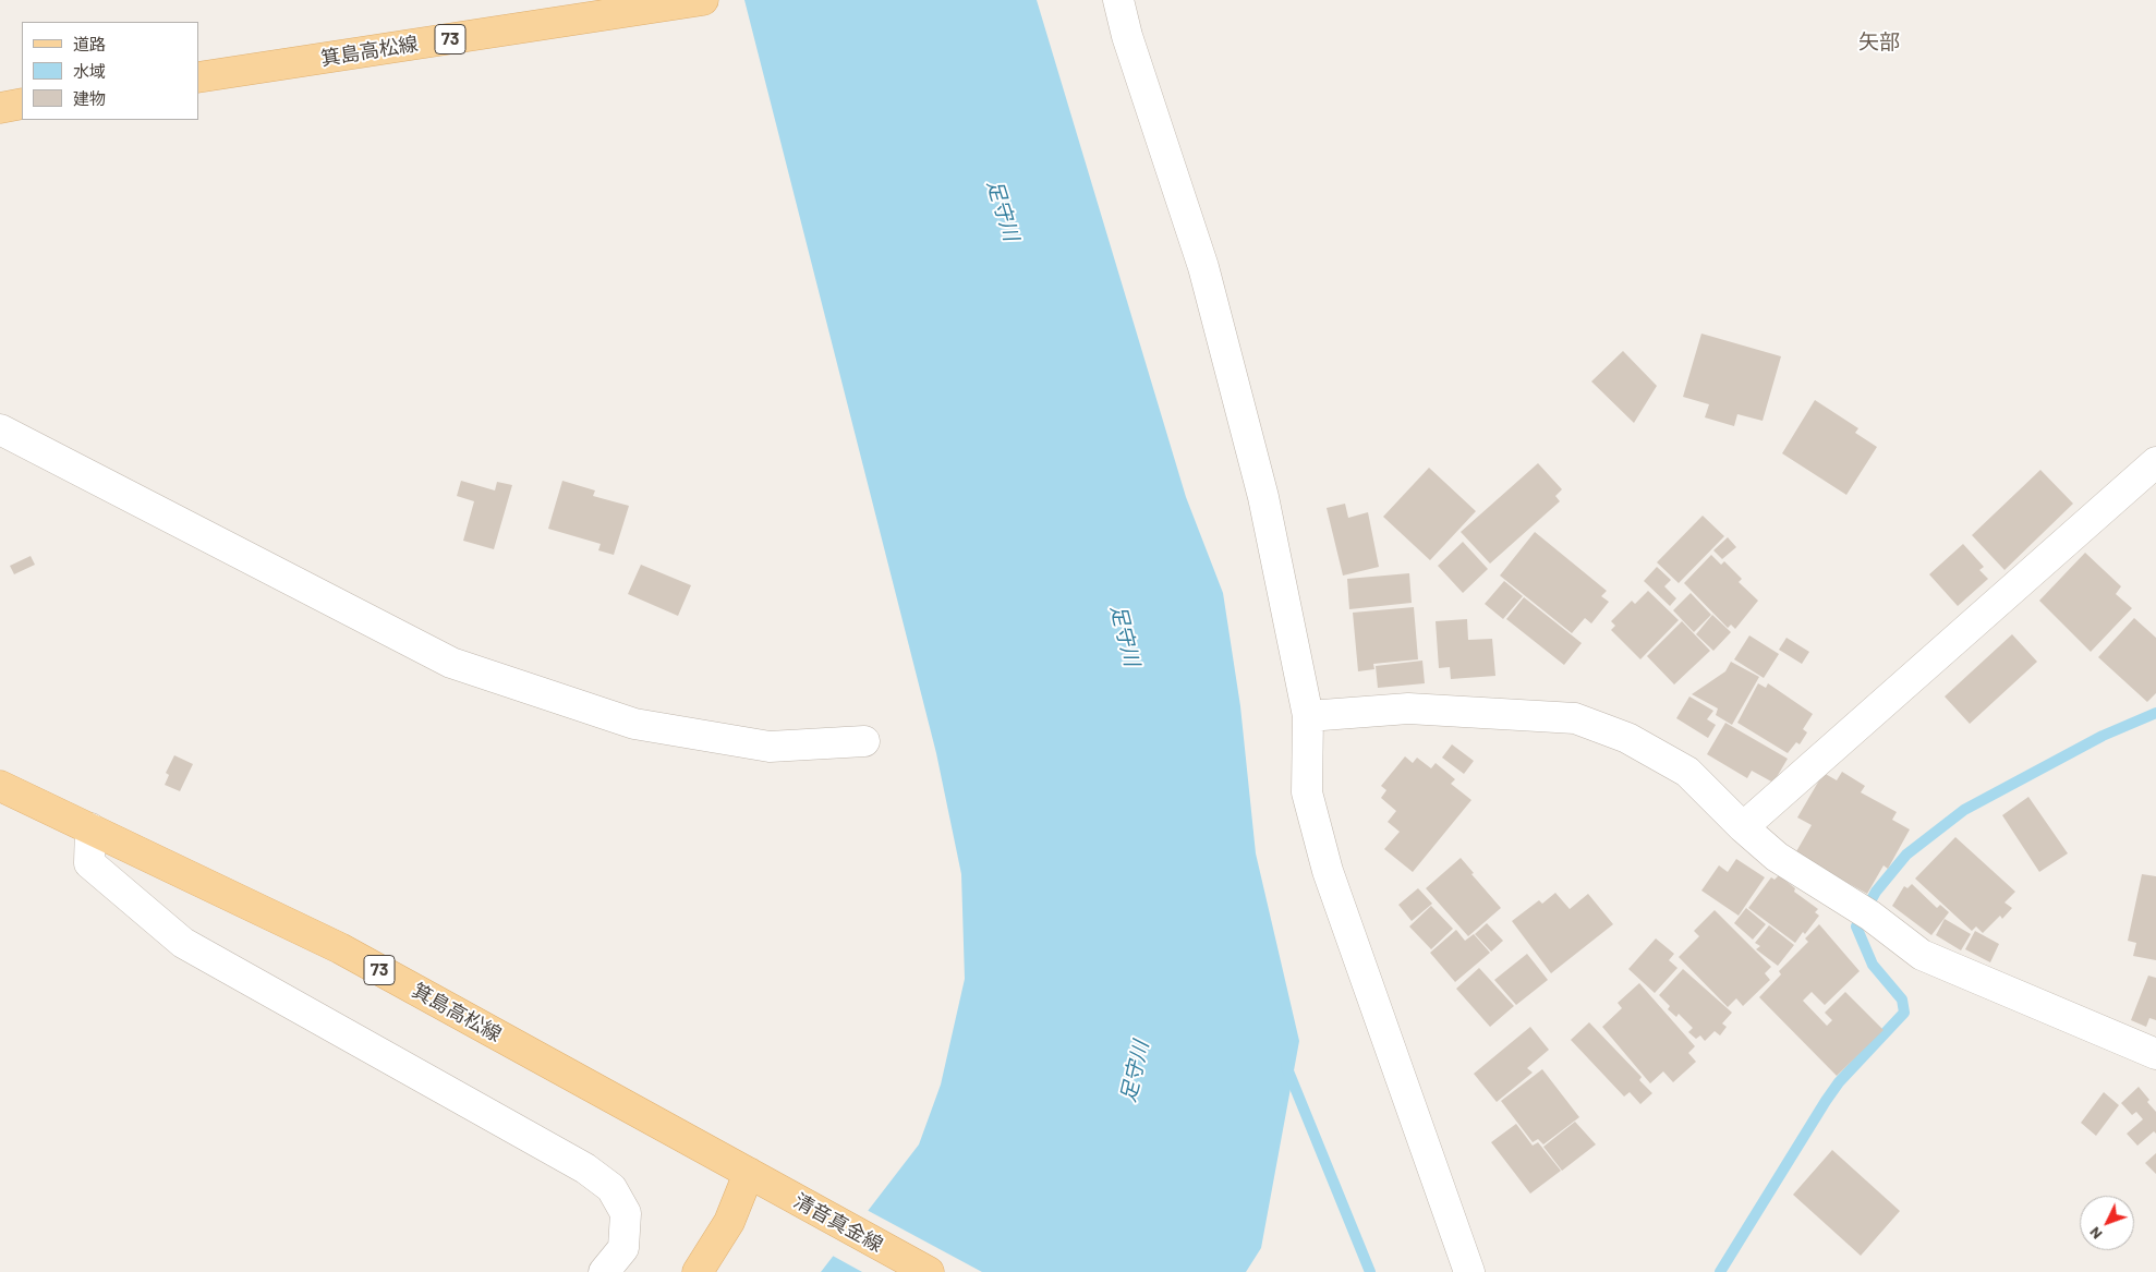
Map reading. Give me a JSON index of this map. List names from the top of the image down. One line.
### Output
{"streets":{"main road":["73","箕島高松線","清音真金線"]},"crossings":[["箕島高松線","清音真金線"]],"districts":["矢部"],"water":["足守川"],"legend":["道路","水域","建物"],"north":"bottom left"}
